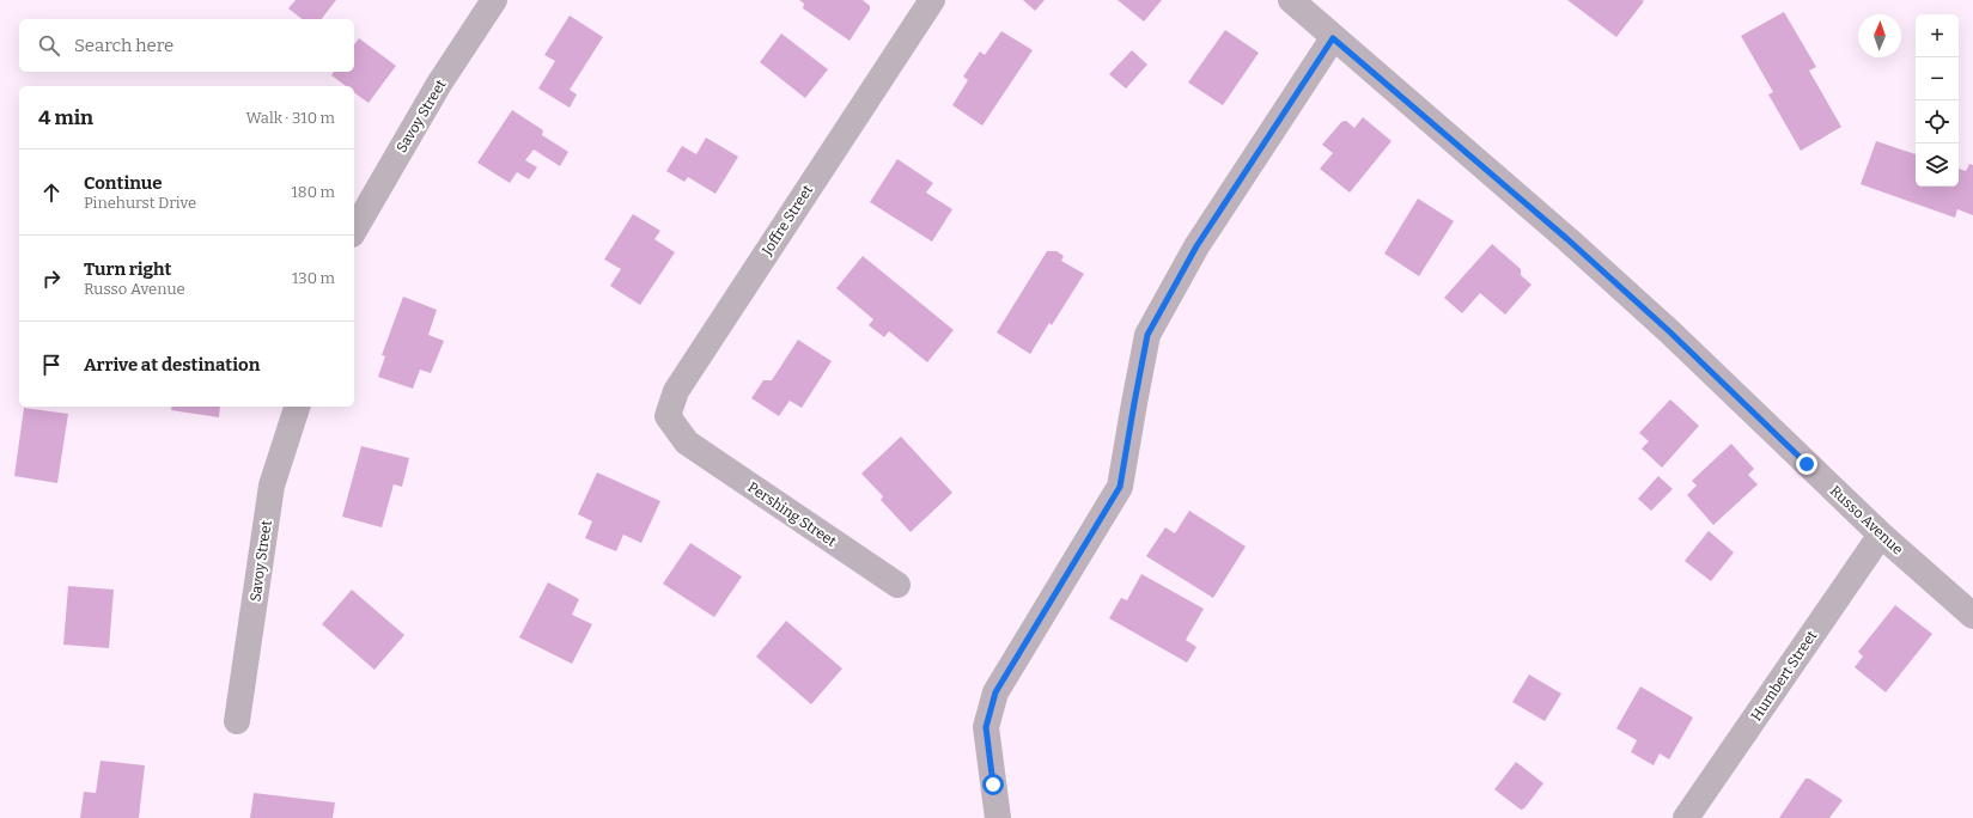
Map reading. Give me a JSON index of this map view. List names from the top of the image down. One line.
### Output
{"streets":{"street":["Savoy Street","Joffre Street","Pershing Street","Russo Avenue","Humbert Street"]},"crossings":[["Joffre Street","Pershing Street"],["Russo Avenue","Humbert Street"]],"north":"top","page":{"map_buttons":["+","−"],"search":"Search here","heading":["4 min","Walk · 310 m"],"list":[["Continue","Pinehurst Drive","180 m"],["Turn right","Russo Avenue","130 m"],"Arrive at destination"]}}
